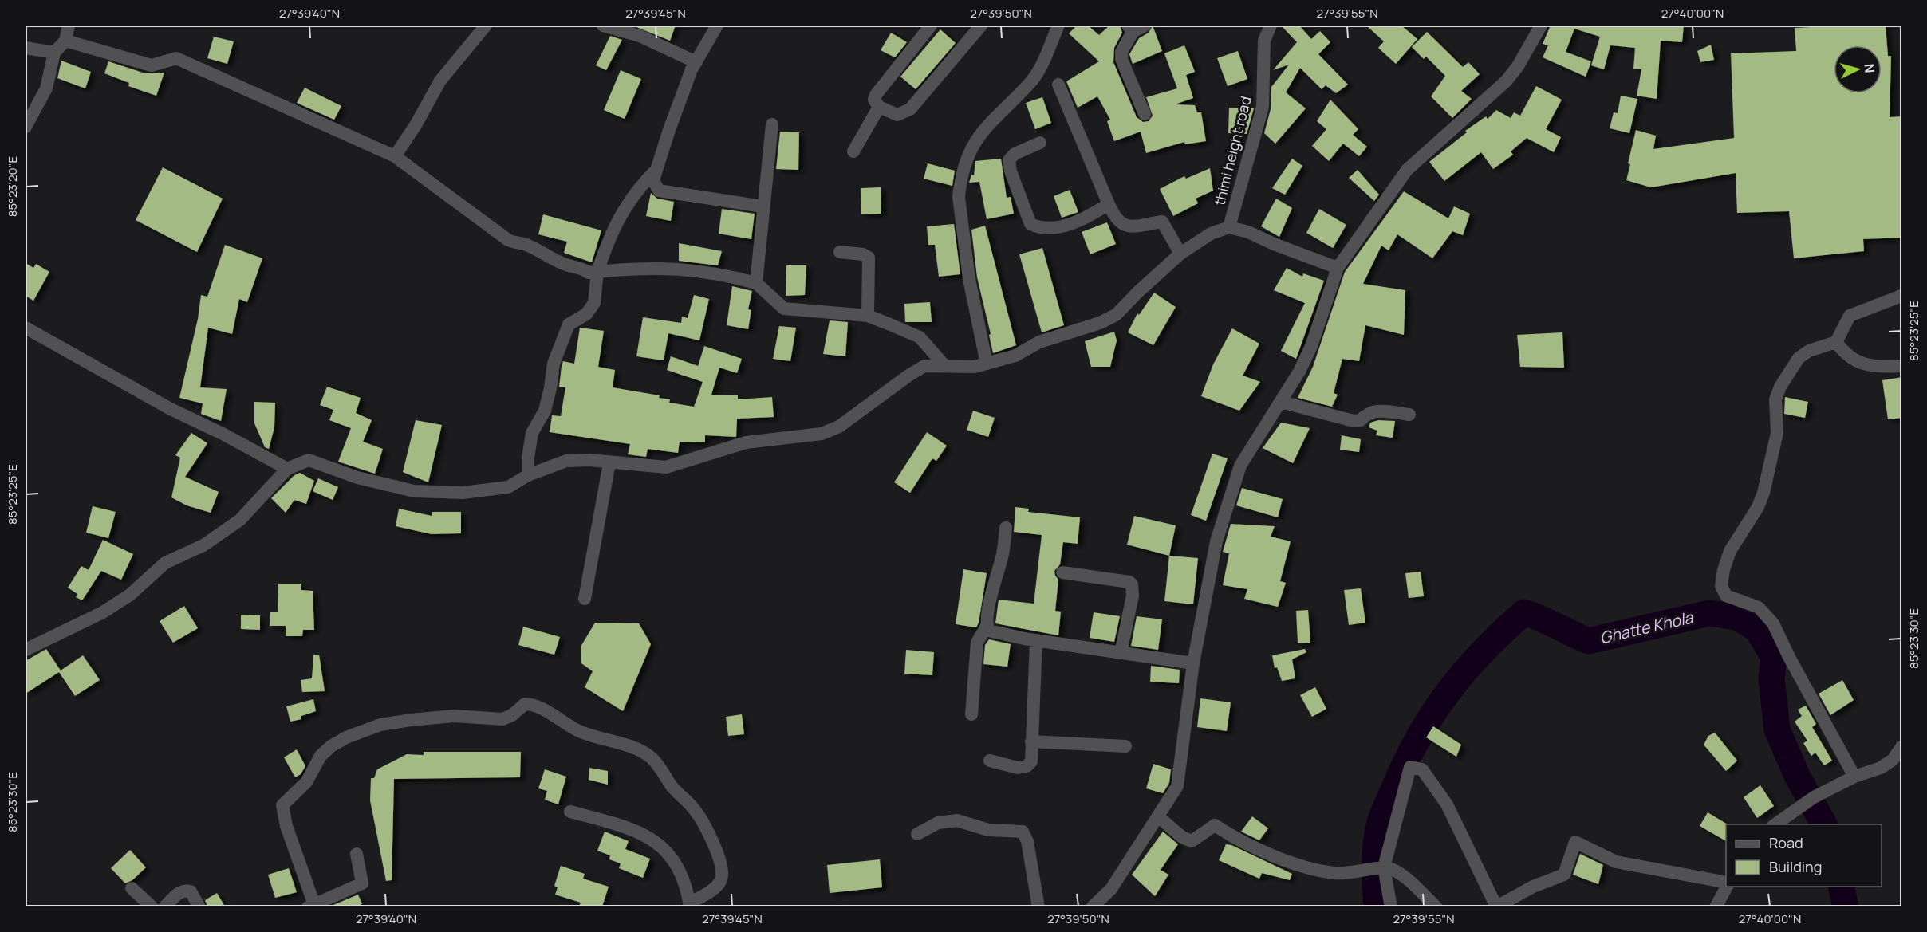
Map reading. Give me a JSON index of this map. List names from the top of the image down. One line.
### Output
{"streets":{"street":["thimi height road"]},"water":["Ghatte Khola"],"legend":["Road","Building"],"north":"right","coordinates":["27°39'40\"N","27°39'45\"N","27°39'50\"N","27°39'55\"N","27°40'00\"N","85°23'20\"E","85°23'25\"E","85°23'30\"E"]}
